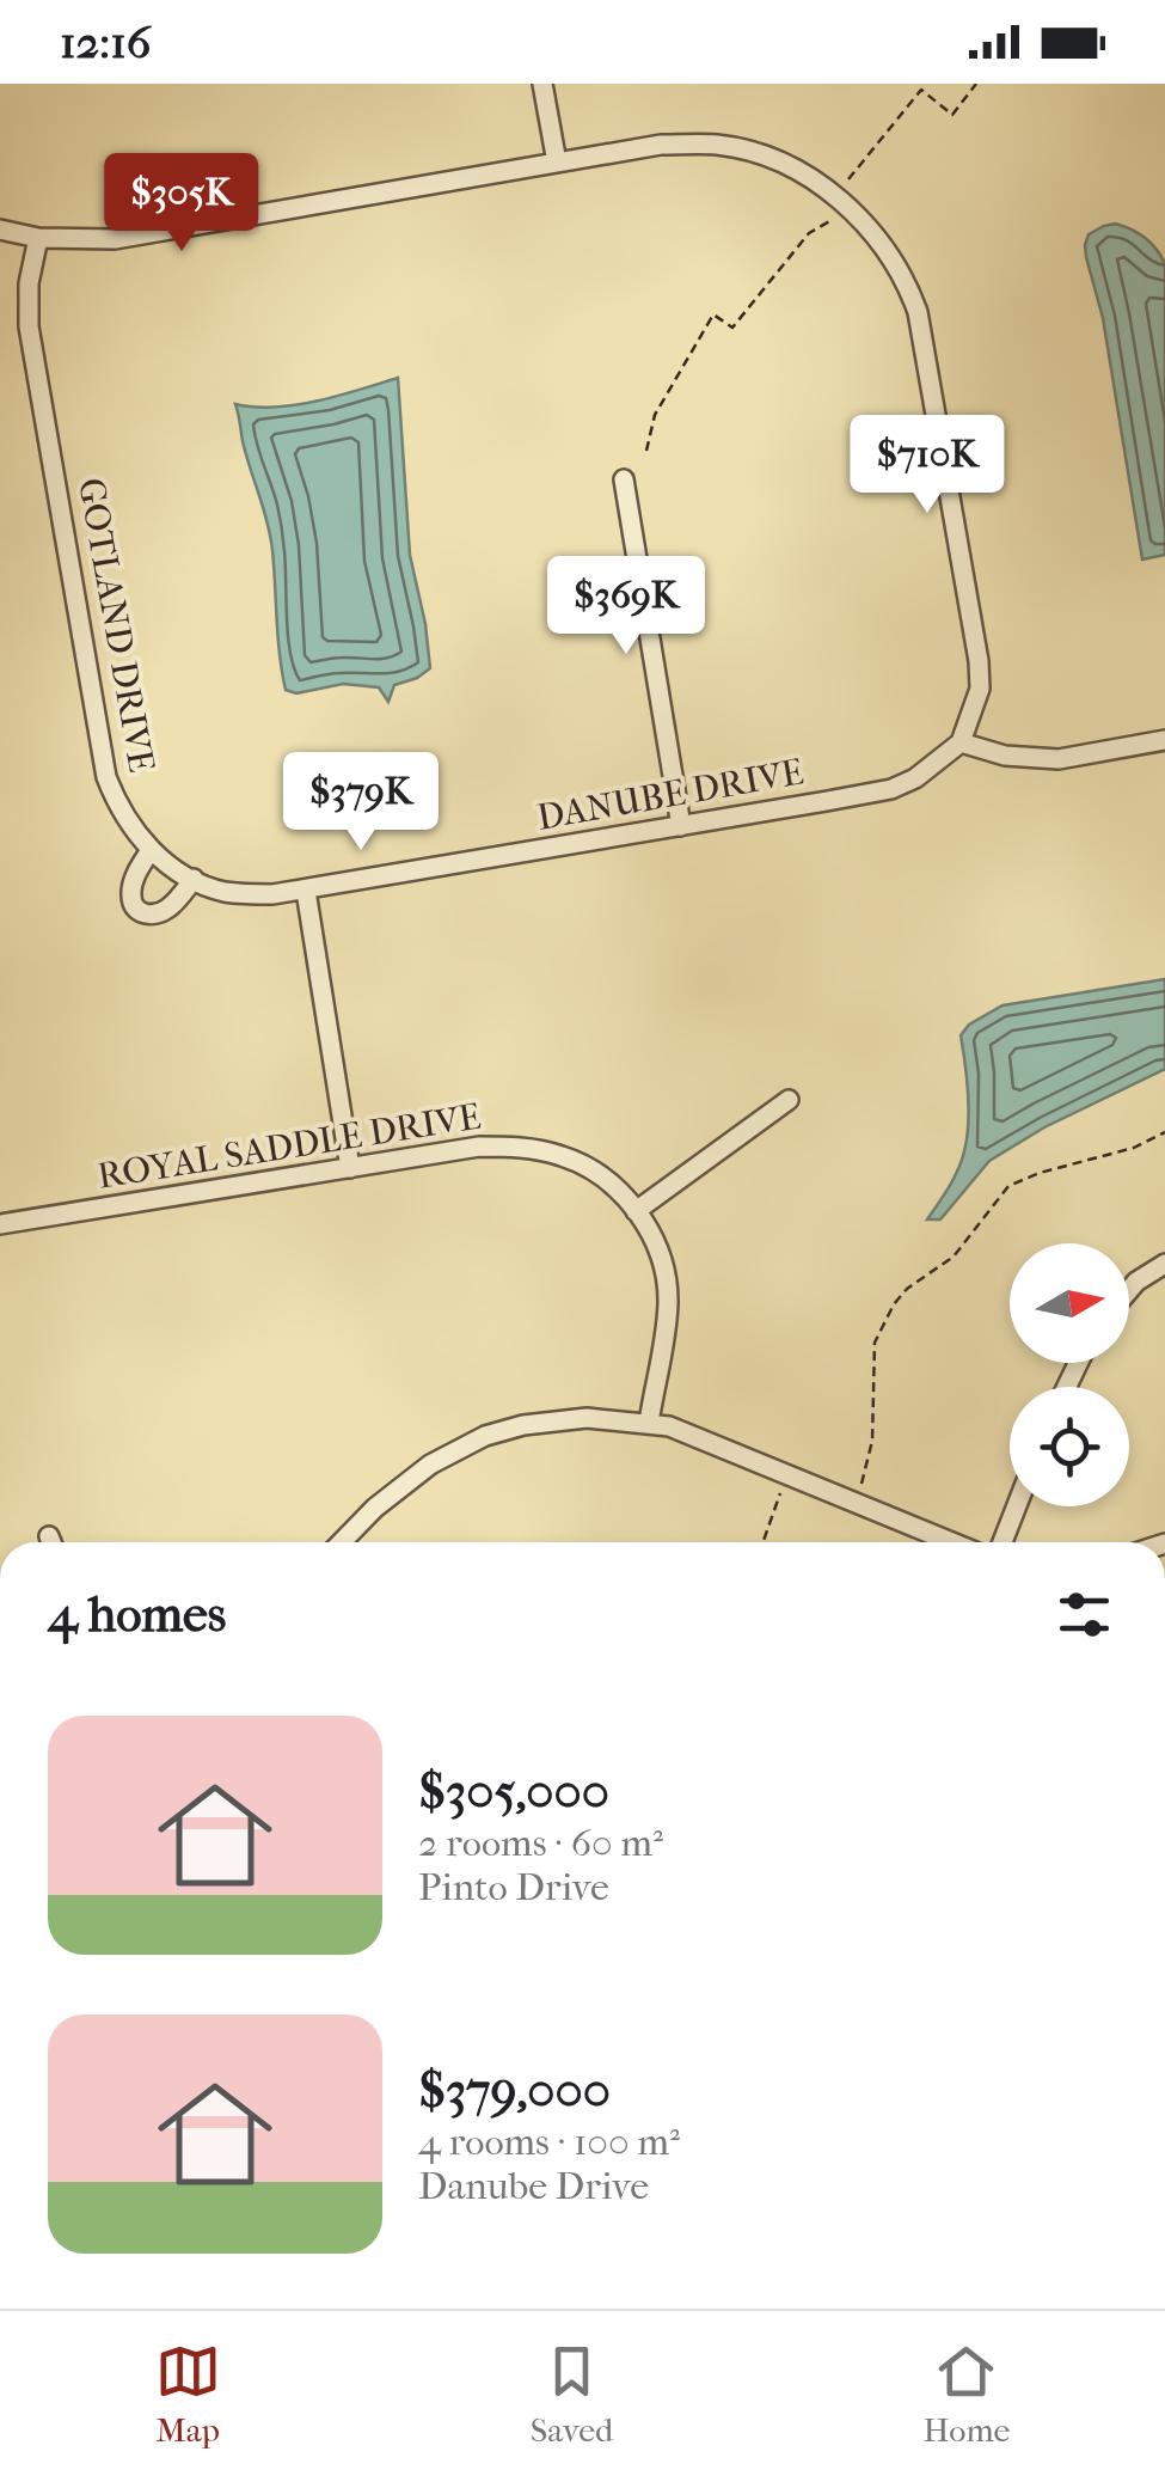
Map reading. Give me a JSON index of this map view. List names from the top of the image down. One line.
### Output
{"streets":{"street":["GOTLAND DRIVE","DANUBE DRIVE","ROYAL SADDLE DRIVE"]},"crossings":[["GOTLAND DRIVE","DANUBE DRIVE"]],"north":"right","page":{"status":"12:16","price":["$305K","$710K","$369K","$379K"],"heading":"4 homes","list":[{"name":"$305,000","note":"2 rooms · 60 m² · Pinto Drive"},{"name":"$379,000","note":"4 rooms · 100 m² · Danube Drive"}],"tabs":["Map","Saved","Home"]}}
